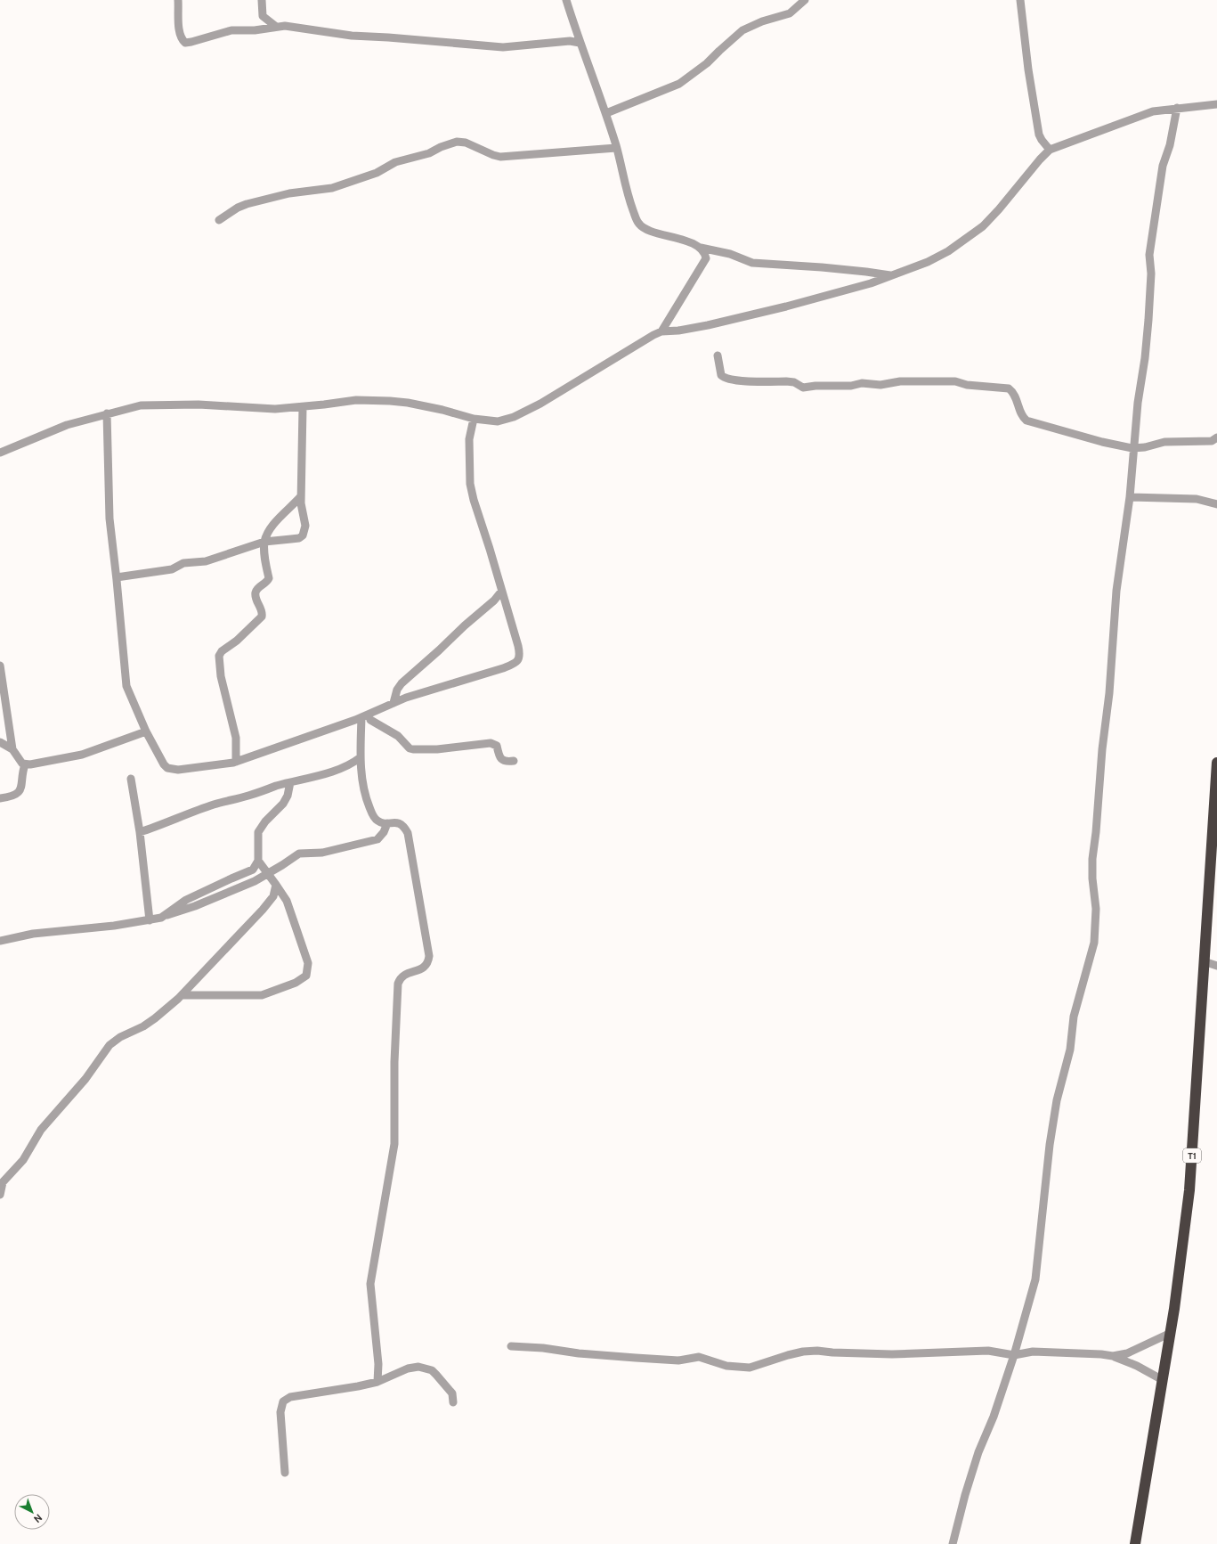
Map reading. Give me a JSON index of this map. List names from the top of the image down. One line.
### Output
{"streets":{"highway":["T1"]},"north":"bottom right"}
